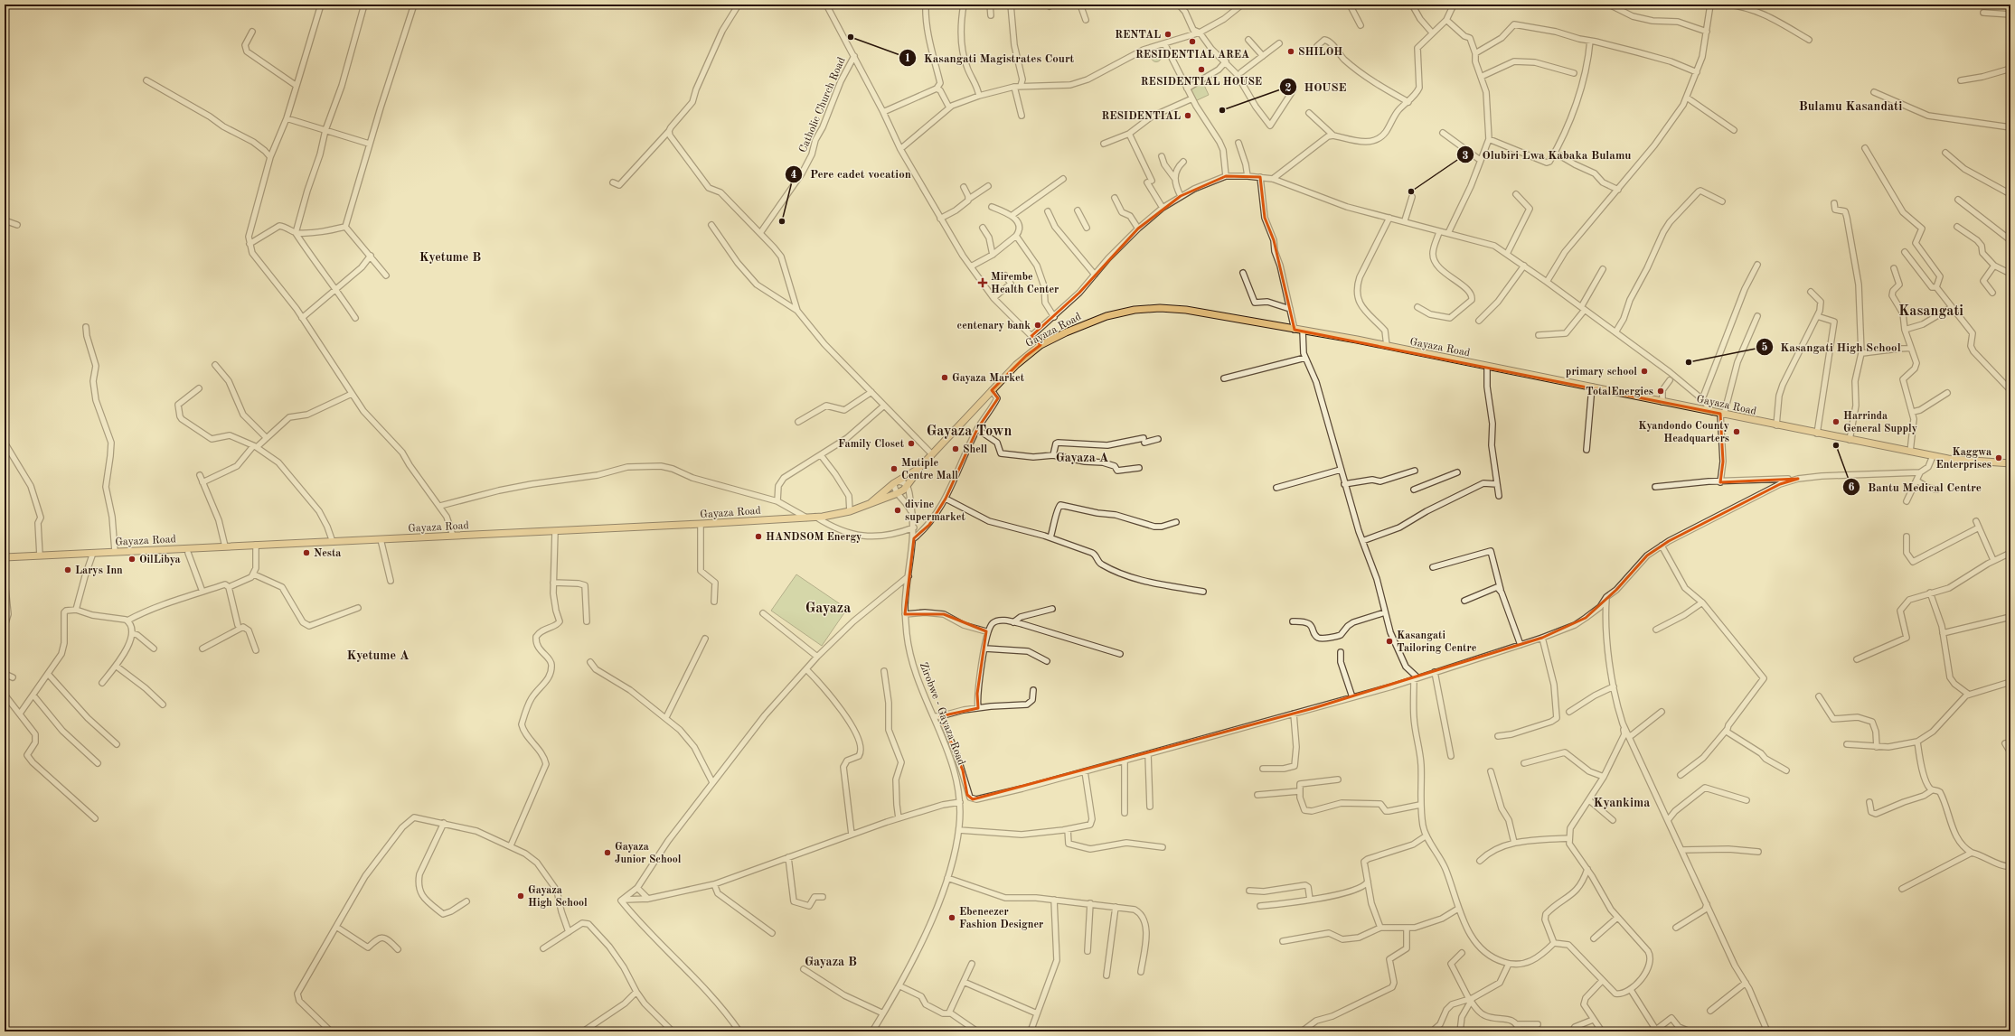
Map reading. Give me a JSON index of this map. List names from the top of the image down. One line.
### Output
{"streets":{"main road":["Gayaza Road"],"street":["Catholic Church Road","Zirobwe - Gayaza Road"]},"crossings":[["Gayaza Road","Zirobwe - Gayaza Road"]],"districts":["Bulamu Kasandati","Kyetume B","Kasangati","Gayaza Town","Gayaza A","Gayaza","Kyetume A","Kyankima","Gayaza B"],"places":{"other":["RENTAL","Kasangati Magistrates Court","RESIDENTIAL AREA","SHILOH","RESIDENTIAL HOUSE","HOUSE","RESIDENTIAL","Olubiri Lwa Kabaka Bulamu","Pere cadet vocation","centenary bank","Kasangati High School","primary school","Gayaza Market","TotalEnergies","Harrinda General Supply","Kyandondo County Headquarters","Family Closet","Bantu Medical Centre","Shell","Kaggwa Enterprises","Mutiple Centre Mall","divine supermarket","HANDSOM Energy","Nesta","OilLibya","Larys Inn","Kasangati Tailoring Centre","Gayaza Junior School","Gayaza High School","Ebeneezer Fashion Designer"],"health":["Mirembe Health Center"]}}
